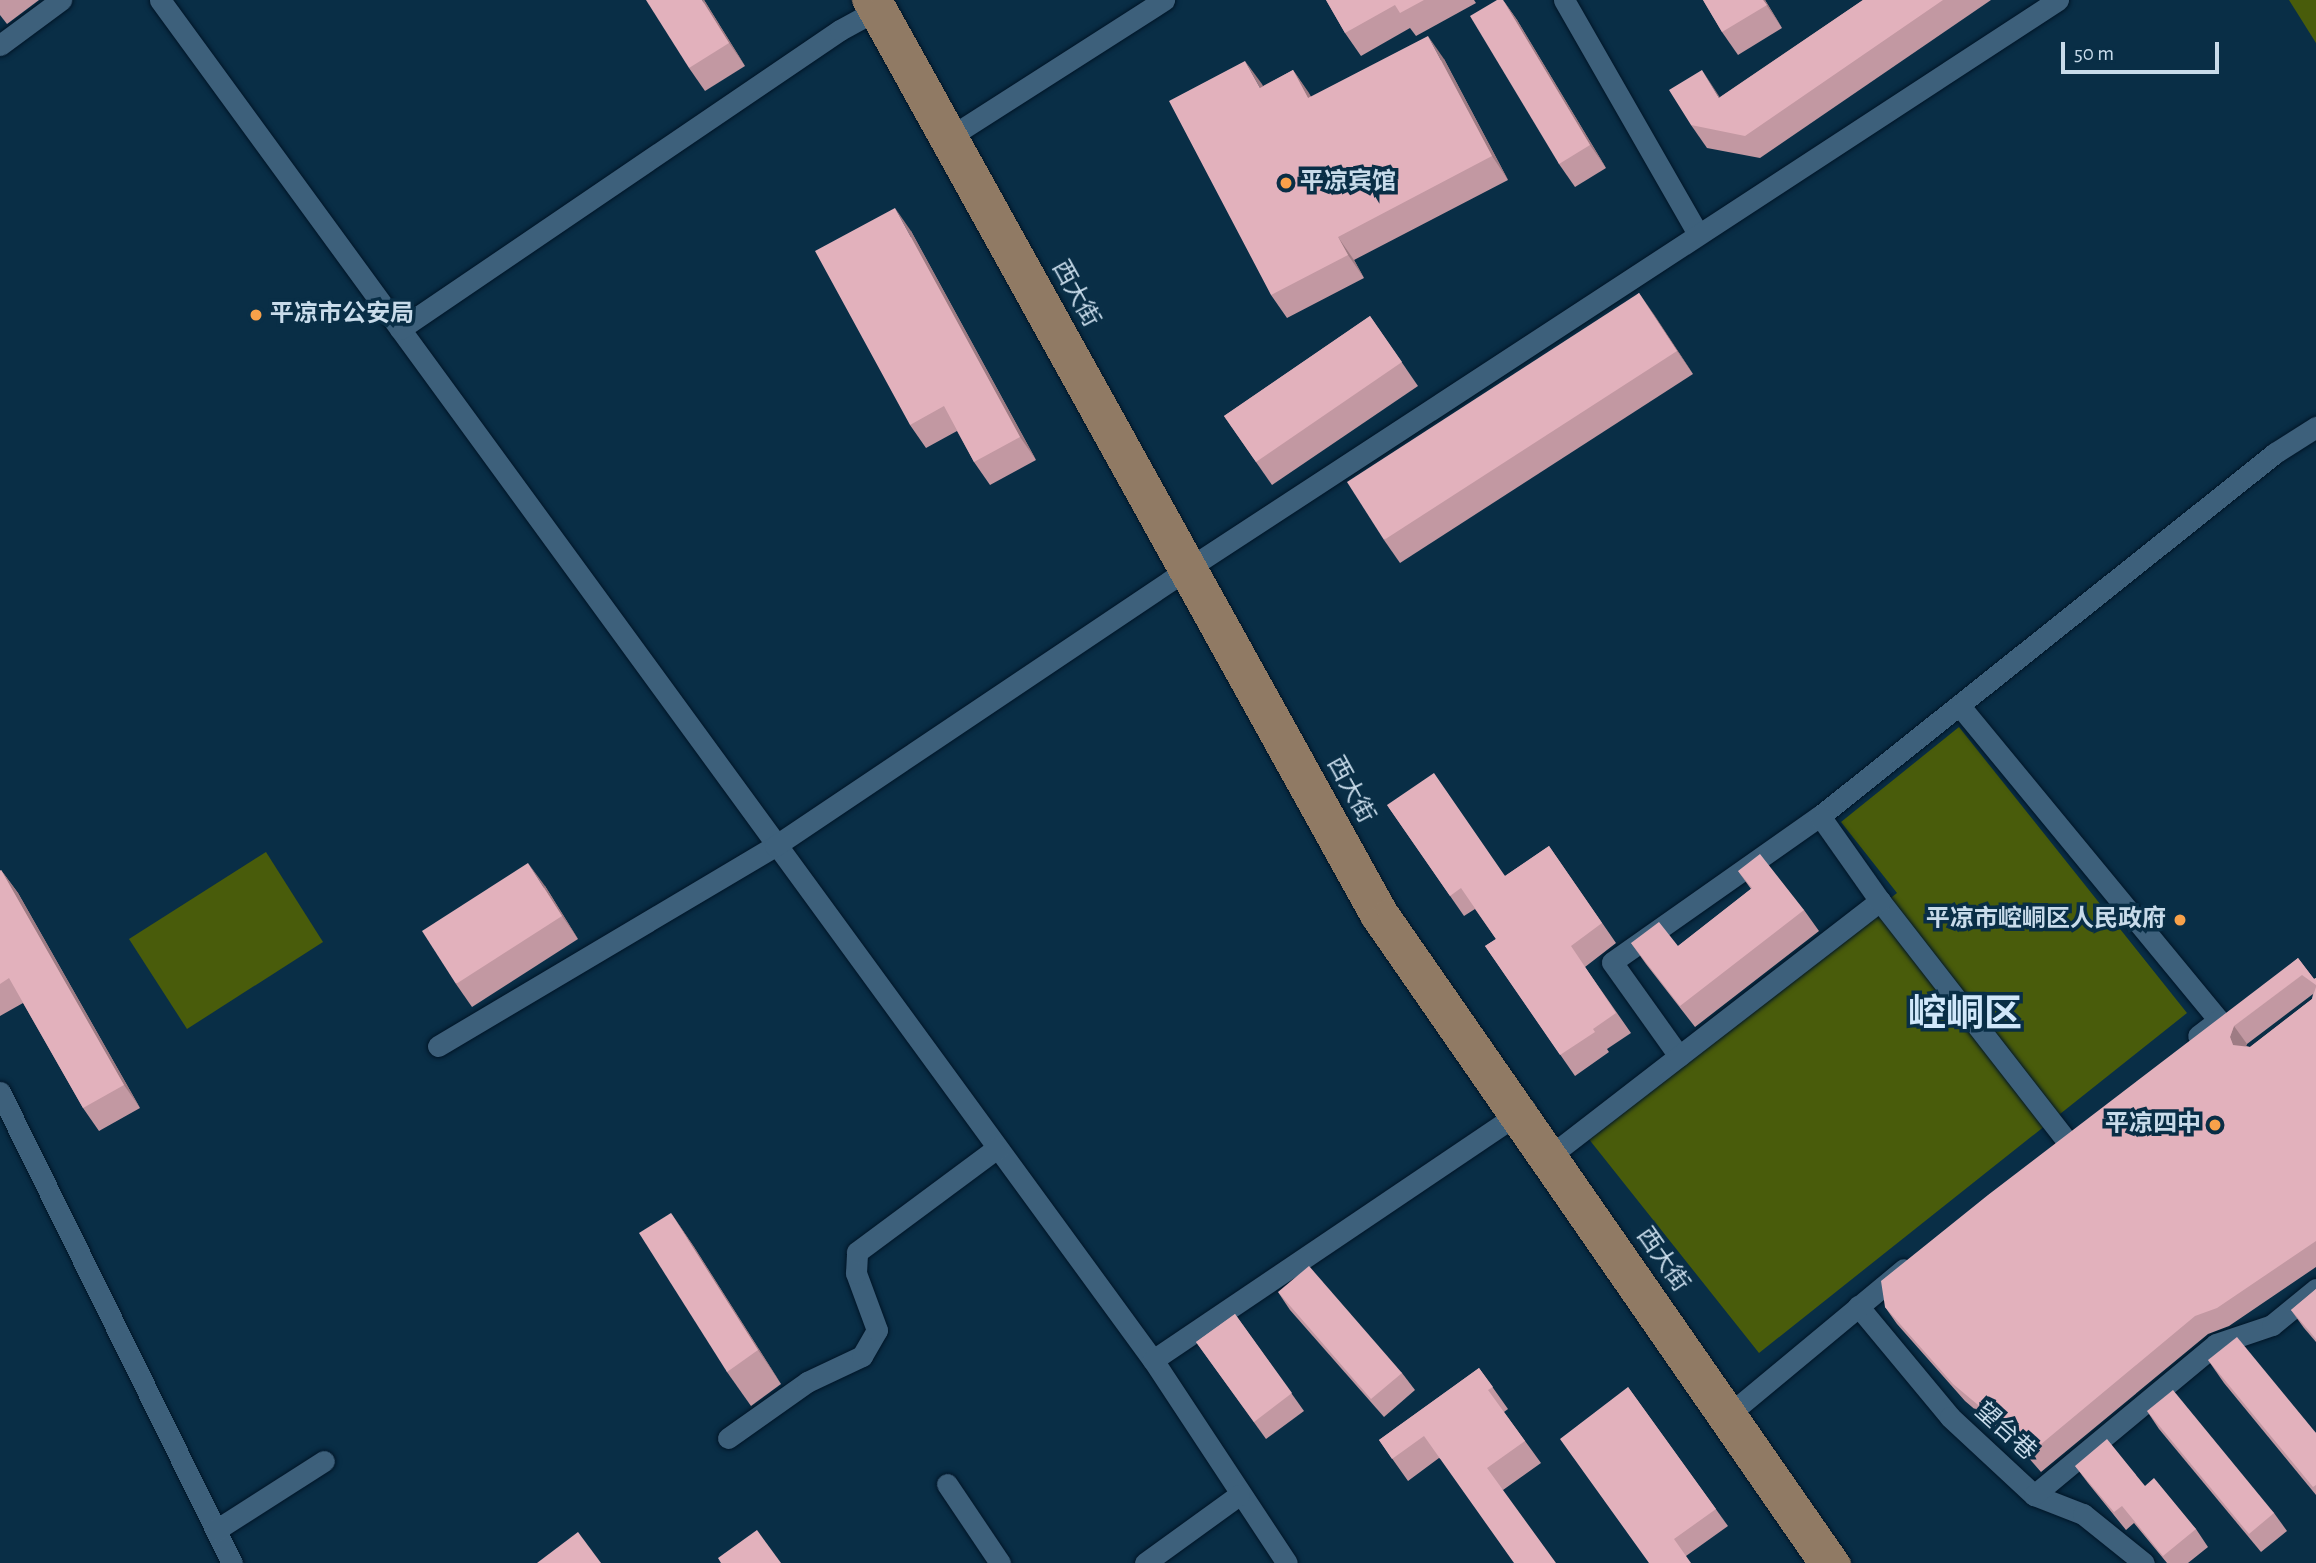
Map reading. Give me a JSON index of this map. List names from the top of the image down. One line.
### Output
{"streets":{"main road":["西大街"],"street":["望台巷"]},"districts":["崆峒区"],"places":["平凉宾馆","平凉市公安局","平凉市崆峒区人民政府","平凉四中"],"scale_bar":"50 m"}
